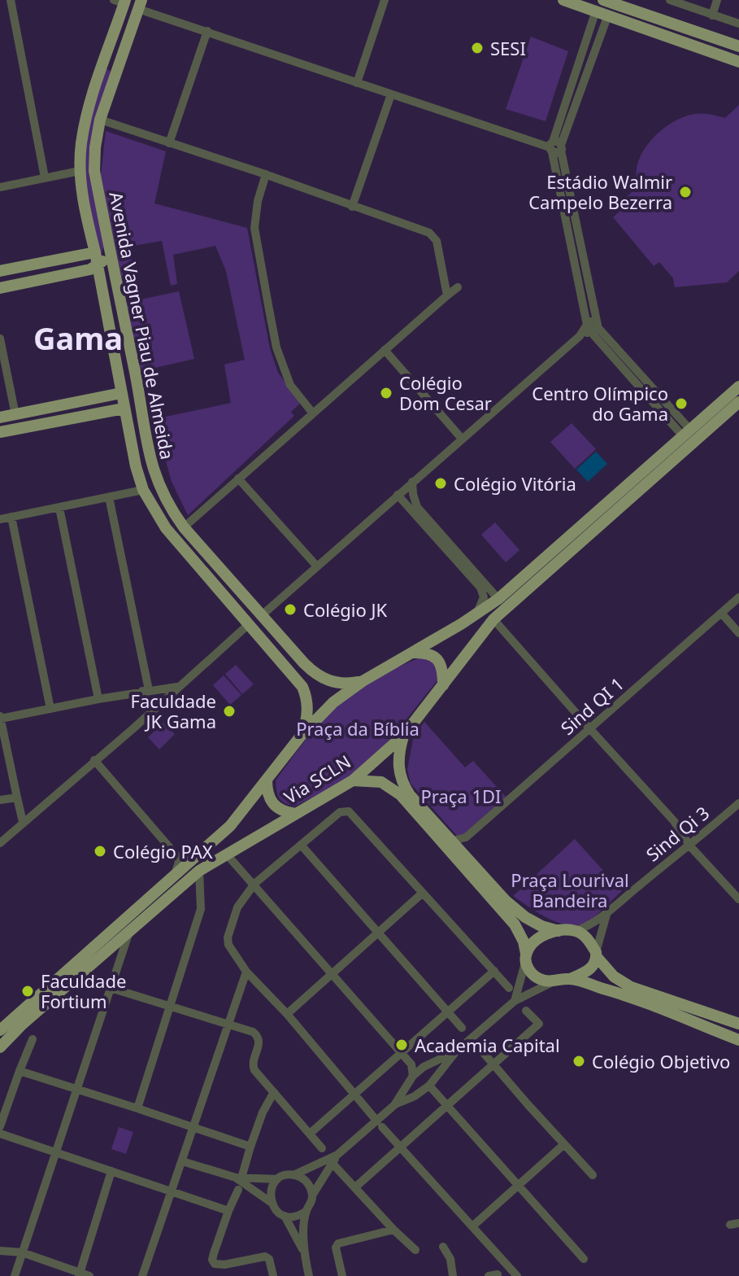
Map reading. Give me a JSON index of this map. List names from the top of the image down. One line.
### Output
{"streets":{"main road":["Avenida Vagner Piau de Almeida","Via SCLN"],"street":["Sind QI 1","Sind Qi 3"]},"crossings":[["Avenida Vagner Piau de Almeida","Via SCLN"]],"districts":["Gama"],"parks":["Praça da Bíblia","Praça 1DI","Praça Lourival Bandeira"],"places":["SESI","Estádio Walmir Campelo Bezerra","Colégio Dom Cesar","Centro Olímpico do Gama","Colégio Vitória","Colégio JK","Faculdade JK Gama","Colégio PAX","Faculdade Fortium","Academia Capital","Colégio Objetivo"]}
